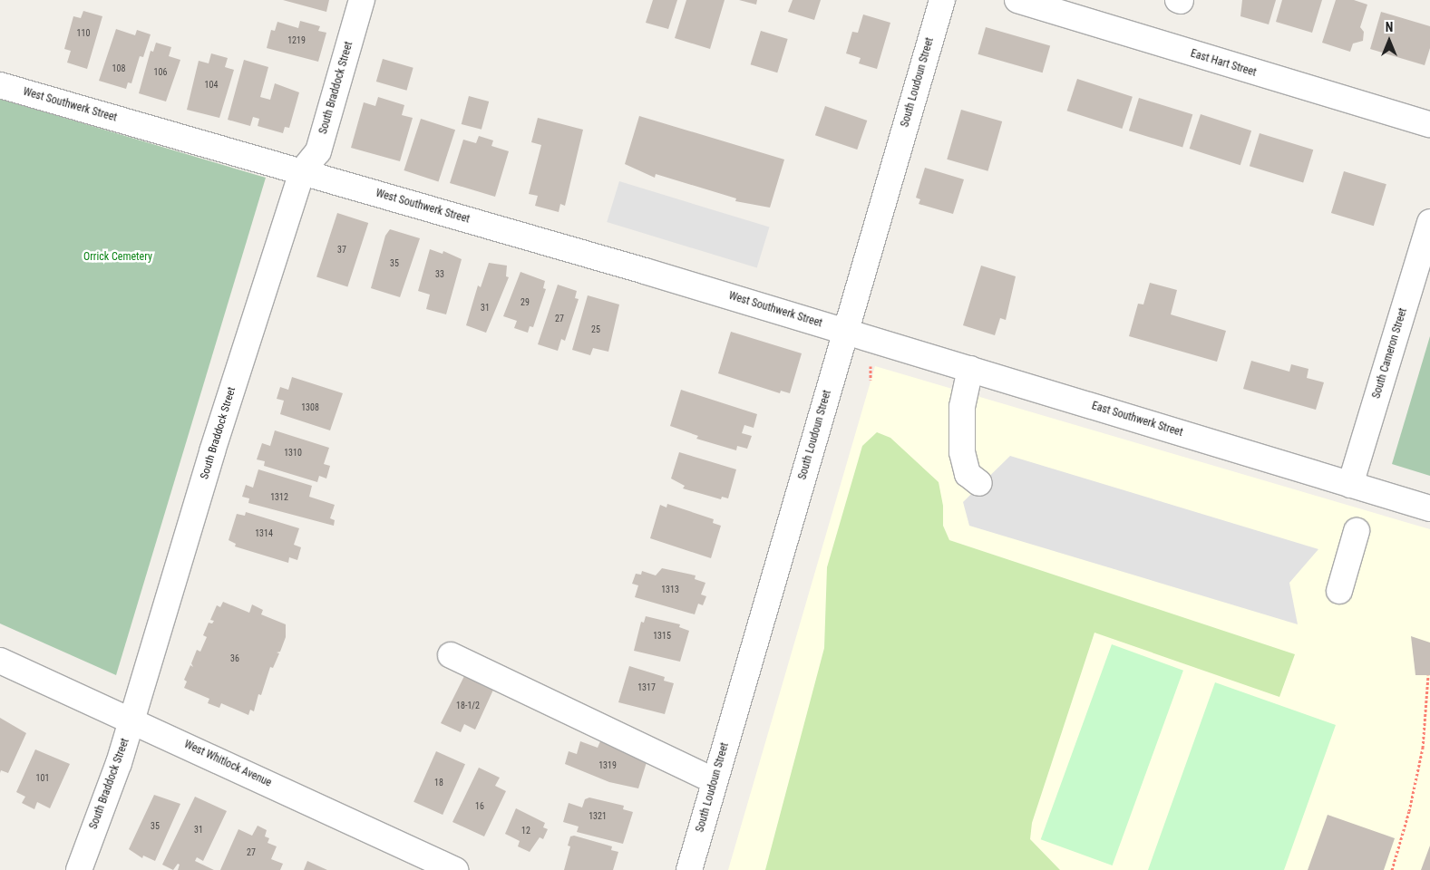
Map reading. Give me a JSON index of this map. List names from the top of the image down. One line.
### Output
{"streets":{"street":["East Hart Street","South Loudoun Street","South Braddock Street","West Southwerk Street","South Cameron Street","East Southwerk Street","West Whitlock Avenue"]},"crossings":[["South Loudoun Street","West Southwerk Street"],["South Loudoun Street","East Southwerk Street"],["South Braddock Street","West Southwerk Street"],["South Braddock Street","West Whitlock Avenue"],["West Southwerk Street","East Southwerk Street"],["South Cameron Street","East Southwerk Street"]],"parks":["Orrick Cemetery"],"house_numbers":["110","1219","108","106","104","37","35","33","29","31","27","25","1308","1310","1312","1314","1313","1315","36","1317","18-1/2","1319","101","18","16","1321","35","31","12","27"],"north":"top"}
